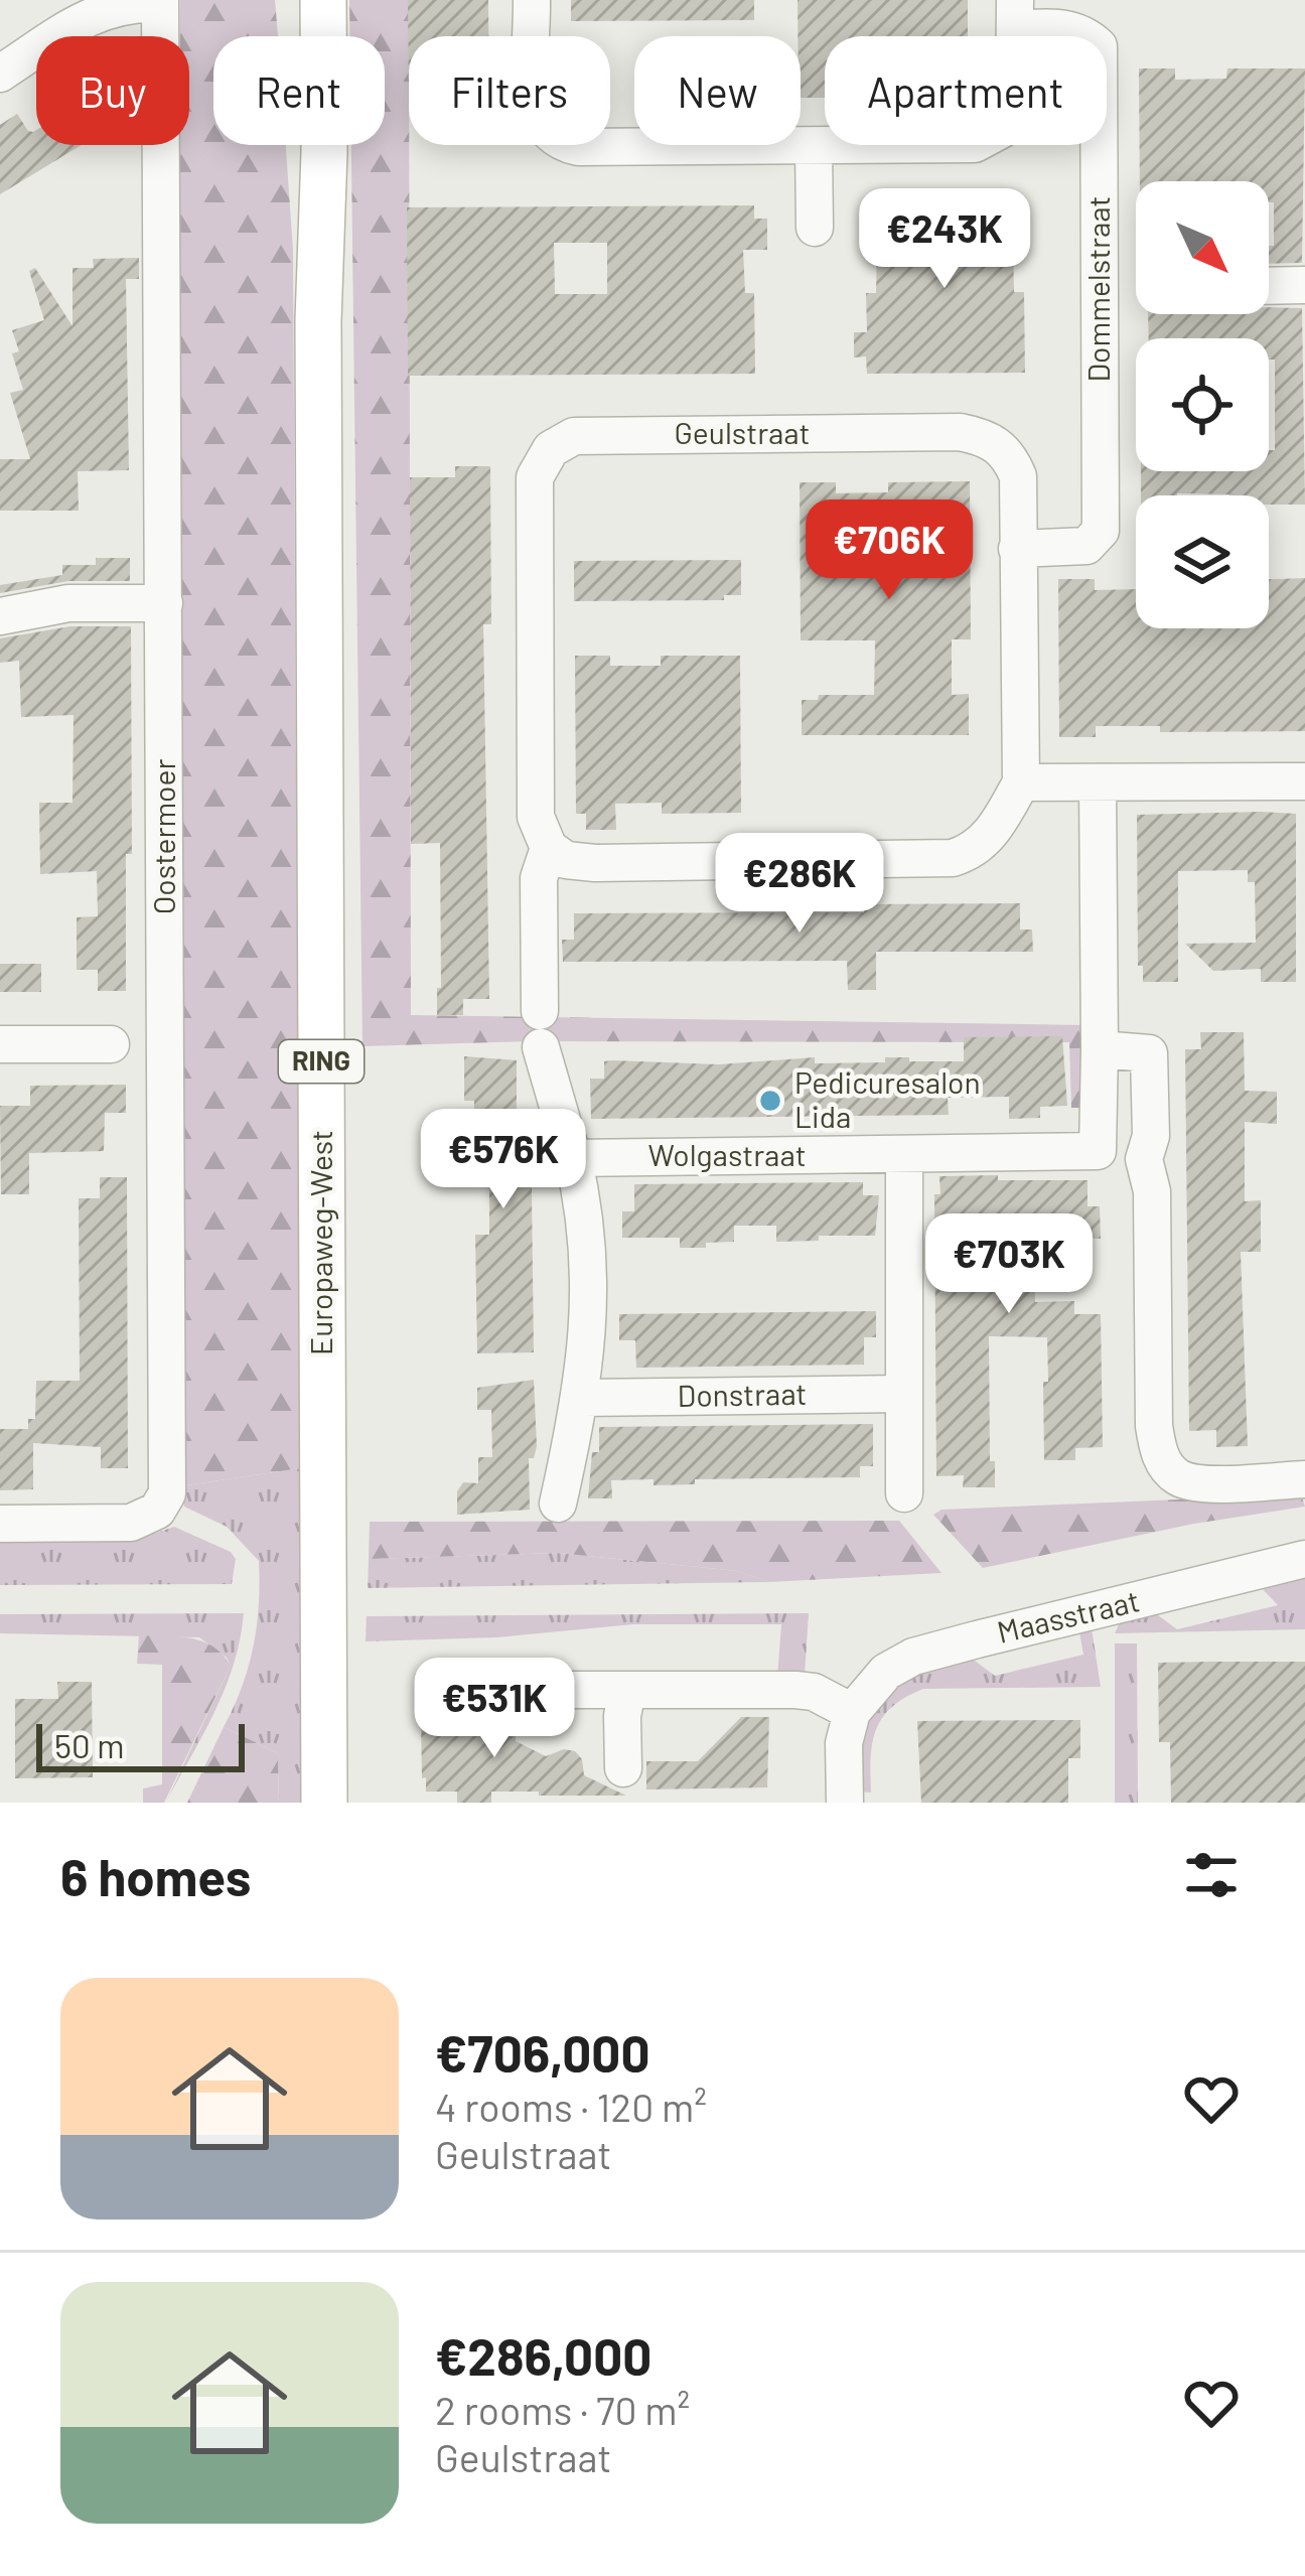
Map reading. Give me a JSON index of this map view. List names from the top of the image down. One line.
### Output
{"streets":{"main road":["RING","Europaweg-West"],"street":["Dommelstraat","Geulstraat","Oostermoer","Wolgastraat","Donstraat","Maasstraat"]},"crossings":[["Dommelstraat","Geulstraat"],["Geulstraat","Wolgastraat"]],"places":["Pedicuresalon Lida"],"scale_bar":"50 m","north":"bottom right","page":{"chip":["Buy","Rent","Filters","New","Apartment"],"price":["€243K","€706K","€286K","€576K","€703K","€531K"],"scale":"50 m","heading":"6 homes","list":[{"name":"€706,000","note":"4 rooms · 120 m² · Geulstraat"},{"name":"€286,000","note":"2 rooms · 70 m² · Geulstraat"}]}}
